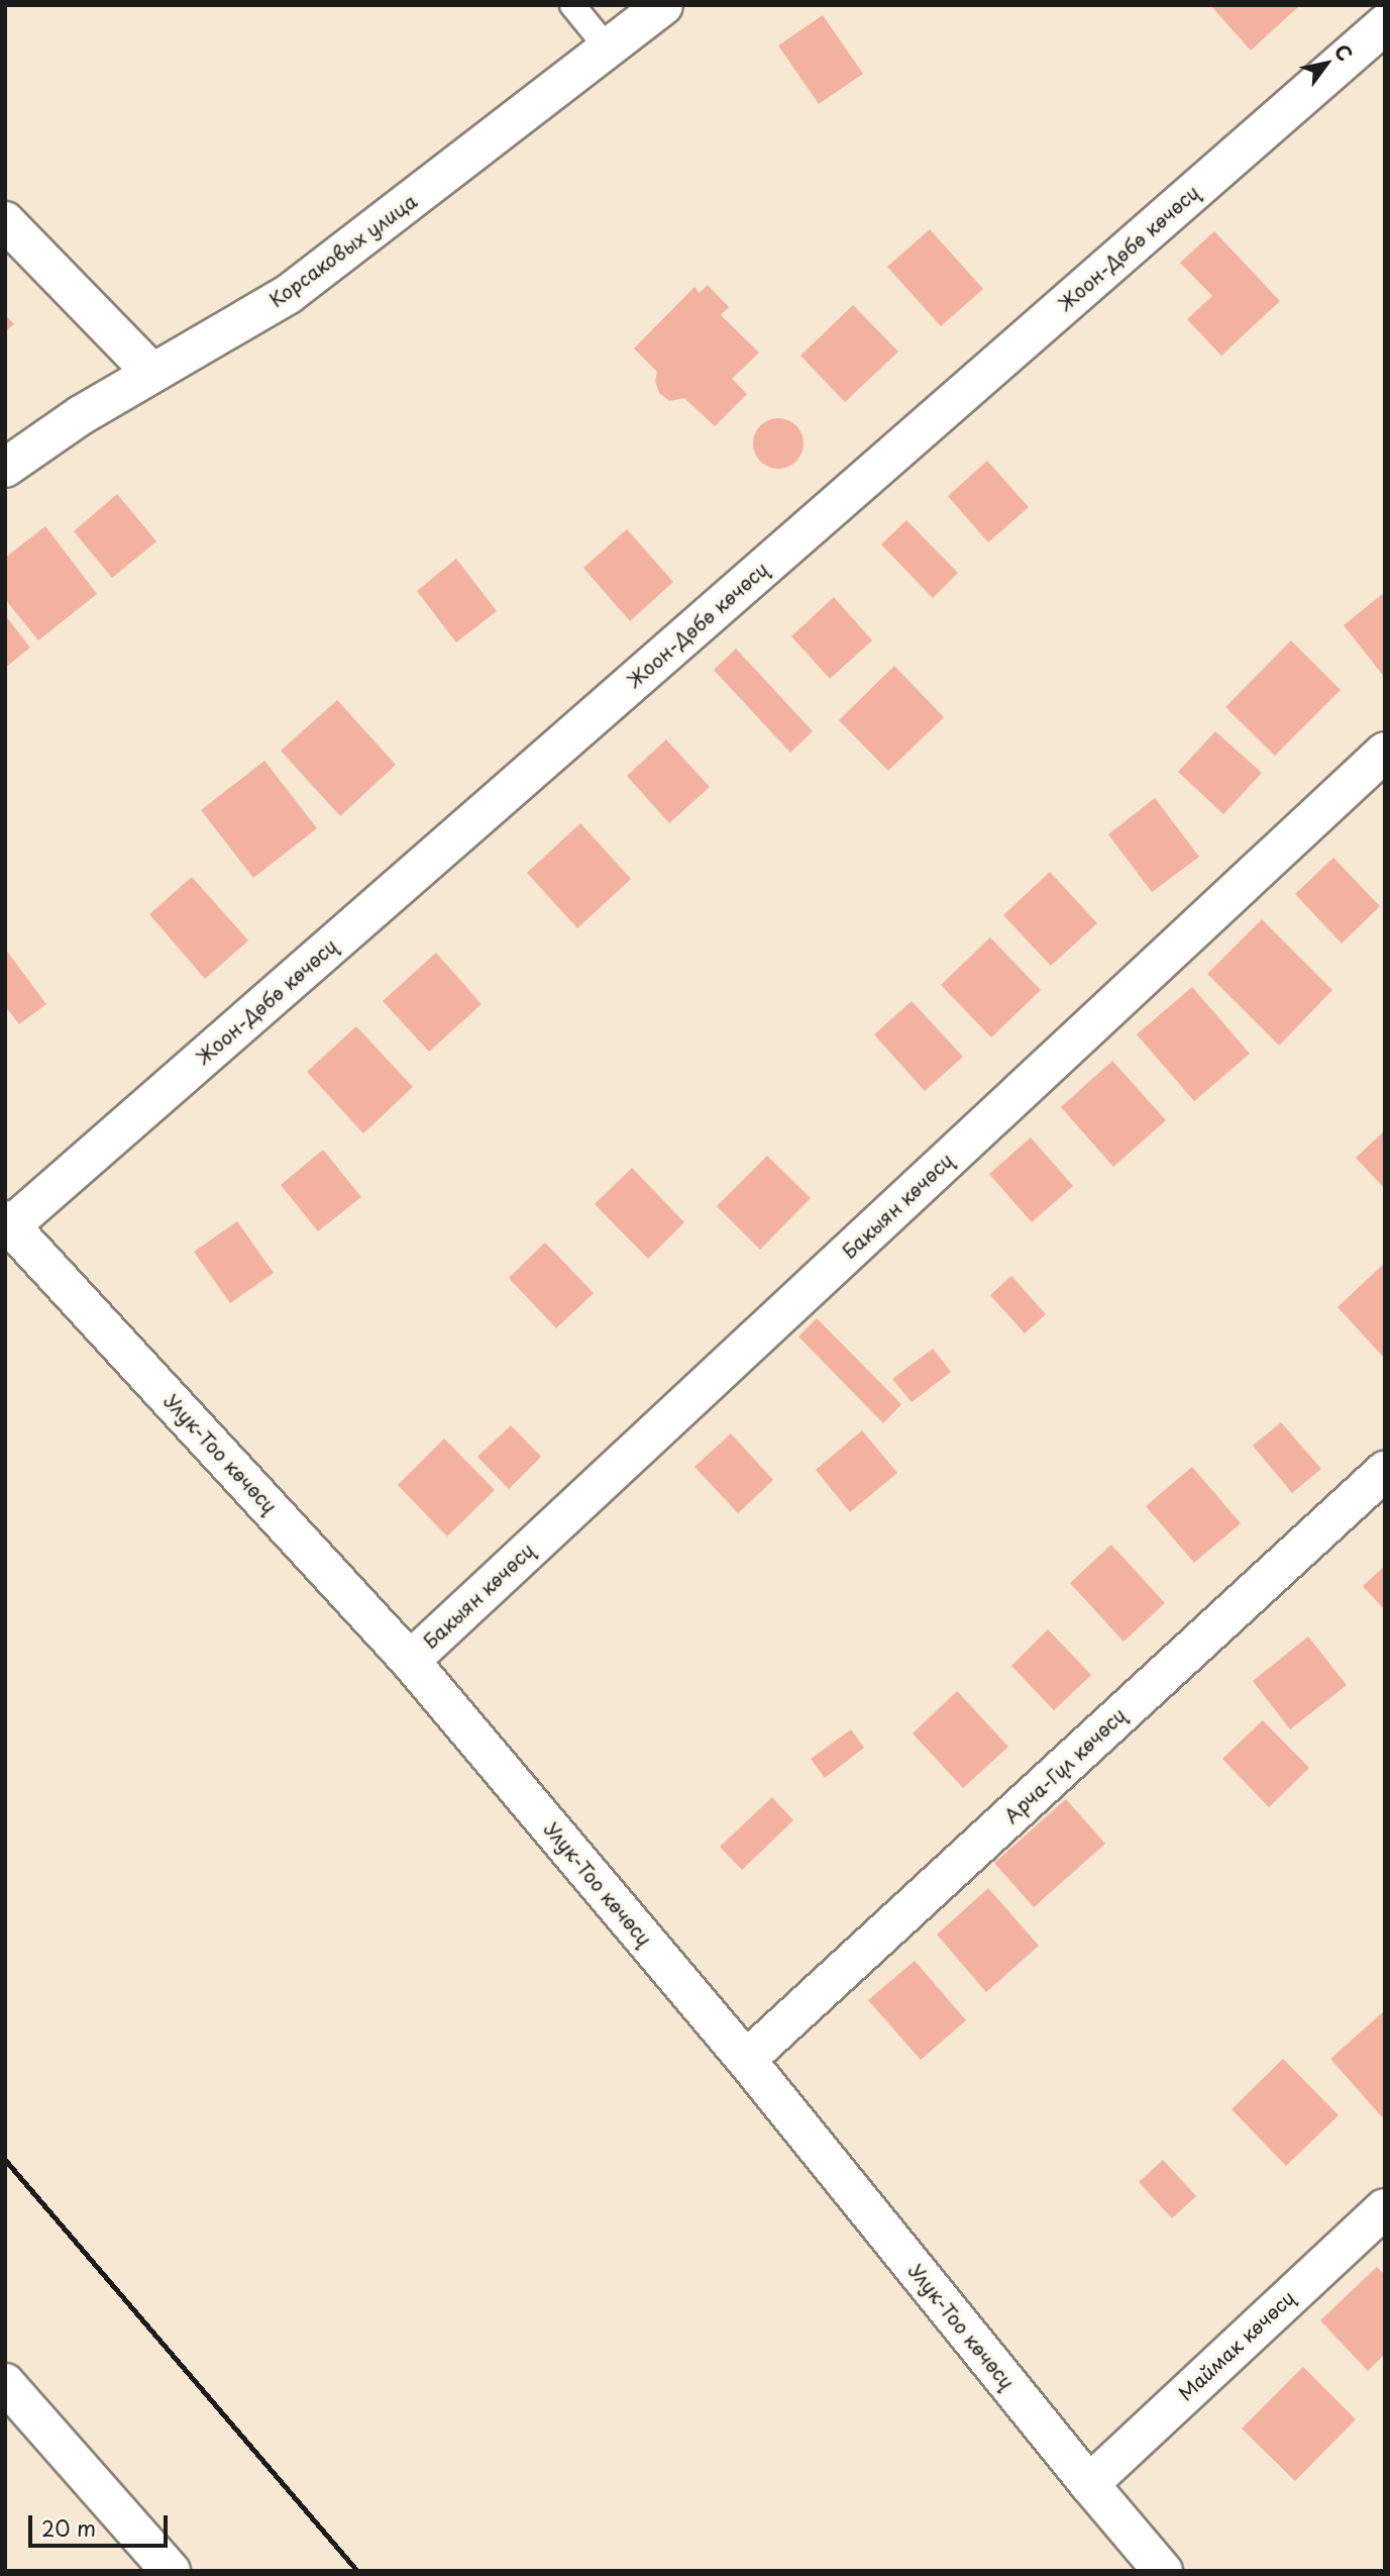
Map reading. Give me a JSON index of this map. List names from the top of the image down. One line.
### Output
{"streets":{"street":["Жоон-Дөбө көчөсү","Корсаковых улица","Бакыян көчөсү","Улук-Тоо көчөсү","Арча-Гүл көчөсү","Маймак көчөсү"]},"crossings":[["Жоон-Дөбө көчөсү","Улук-Тоо көчөсү"],["Бакыян көчөсү","Улук-Тоо көчөсү"],["Улук-Тоо көчөсү","Арча-Гүл көчөсү"],["Улук-Тоо көчөсү","Маймак көчөсү"]],"scale_bar":"20 m","north":"top right"}
